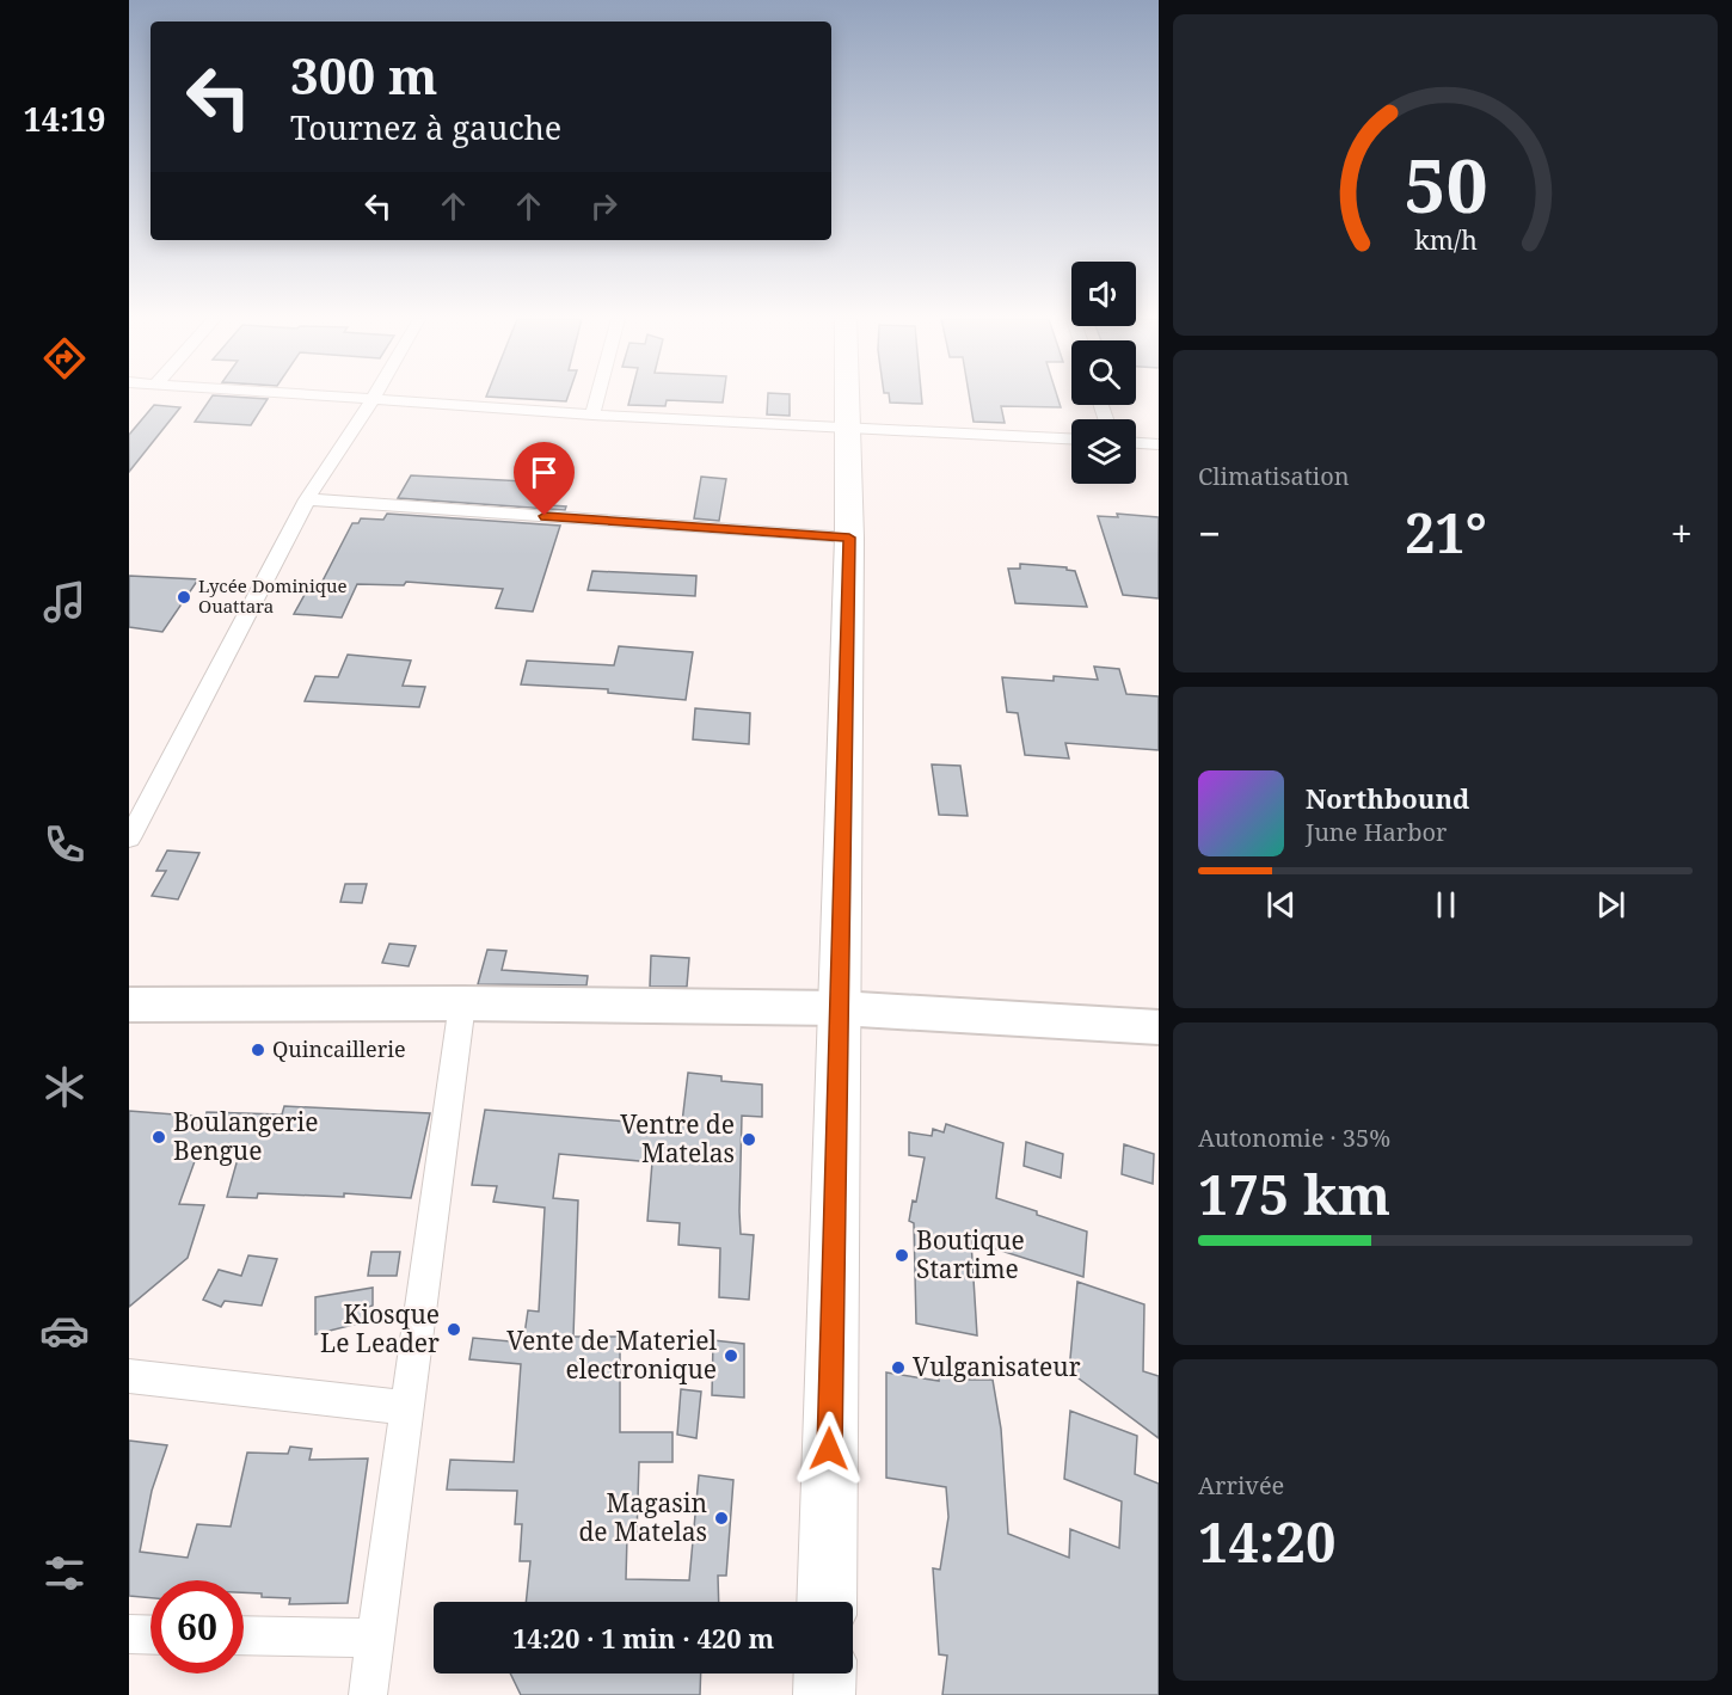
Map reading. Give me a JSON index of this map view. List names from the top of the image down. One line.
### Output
{"places":["Lycée Dominique Ouattara","Quincaillerie","Boulangerie Bengue","Ventre de Matelas","Boutique Startime","Kiosque Le Leader","Vente de Materiel electronique","Vulganisateur","Magasin de Matelas"],"page":{"tabs":"14:19","turn":["300 m","Tournez à gauche"],"tile":["Climatisation",["Autonomie · 35%","175 km"],["Arrivée","14:20"]],"heat":["−","21°","+"],"song":["Northbound","June Harbor"],"limit":"60","trip":"14:20 · 1 min · 420 m","gauge":["50","km/h"]}}
